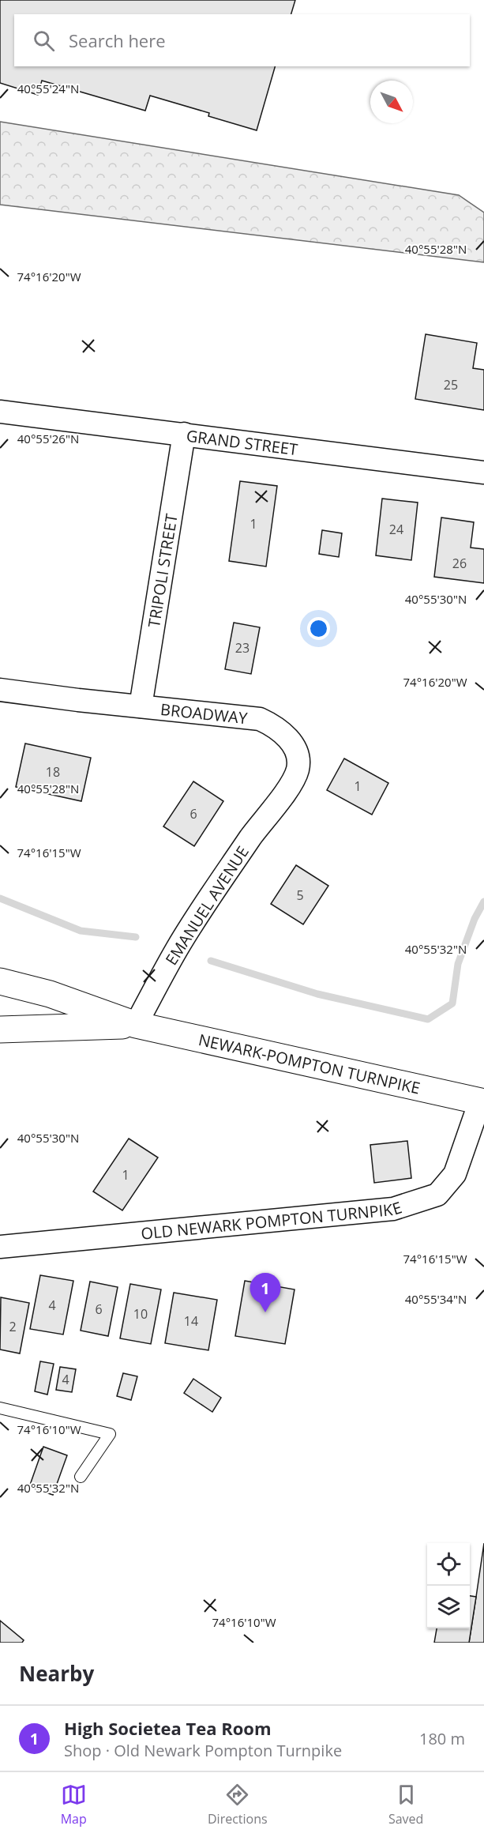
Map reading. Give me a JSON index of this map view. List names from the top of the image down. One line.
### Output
{"streets":{"main road":["NEWARK-POMPTON TURNPIKE"],"street":["GRAND STREET","TRIPOLI STREET","BROADWAY","EMANUEL AVENUE","OLD NEWARK POMPTON TURNPIKE"]},"crossings":[["GRAND STREET","TRIPOLI STREET"],["TRIPOLI STREET","BROADWAY"],["BROADWAY","EMANUEL AVENUE"],["EMANUEL AVENUE","NEWARK-POMPTON TURNPIKE"],["NEWARK-POMPTON TURNPIKE","OLD NEWARK POMPTON TURNPIKE"]],"house_numbers":["25","1","24","26","23","18","1","6","5","1","4","6","10","14","2","4"],"north":"bottom right","page":{"search":"Search here","pins":"1","heading":"Nearby","list":[{"mark":"1","name":"High Societea Tea Room","note":"Shop · Old Newark Pompton Turnpike","value":"180 m"}],"nav":["Map","Directions","Saved"]},"coordinates":["40°55'24\"N","40°55'28\"N","74°16'20\"W","40°55'26\"N","40°55'30\"N","74°16'15\"W","40°55'32\"N","40°55'34\"N","74°16'10\"W"]}
